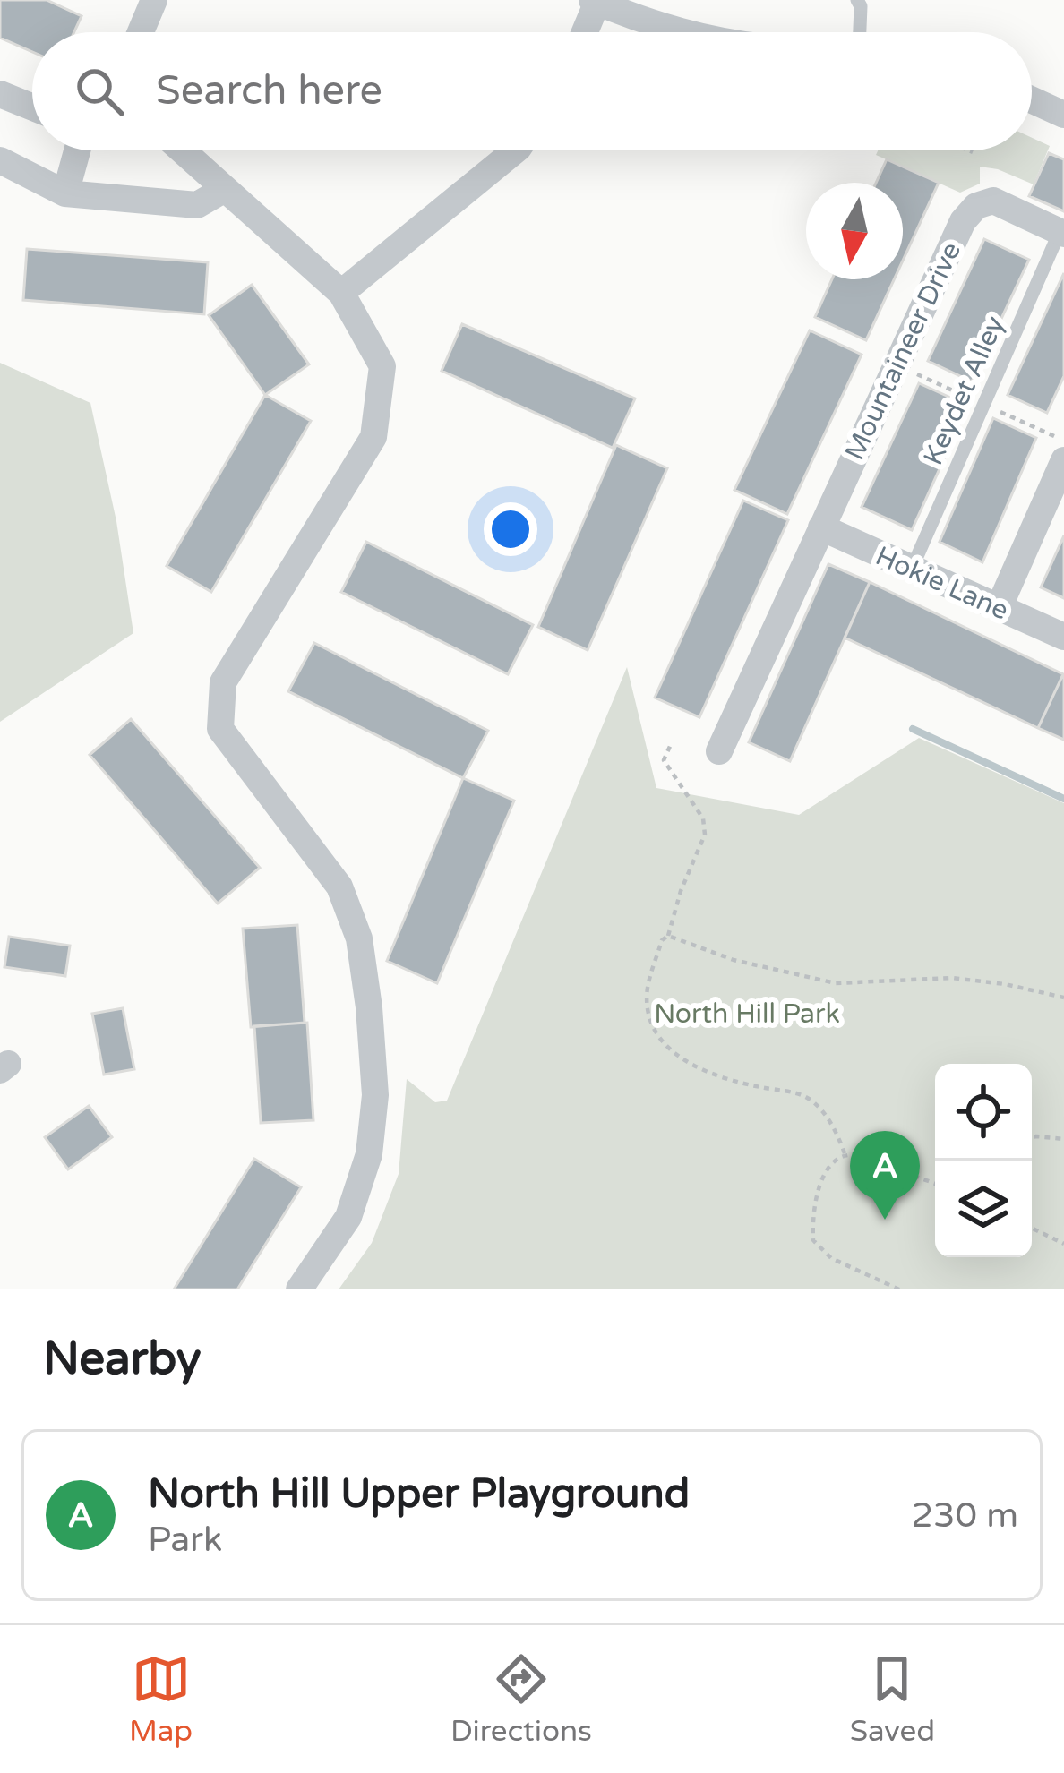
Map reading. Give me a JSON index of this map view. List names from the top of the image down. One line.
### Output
{"streets":{"street":["Mountaineer Drive","Hokie Lane"],"lane":["Keydet Alley"]},"crossings":[["Mountaineer Drive","Keydet Alley"],["Mountaineer Drive","Hokie Lane"],["Keydet Alley","Hokie Lane"]],"parks":["North Hill Park"],"north":"bottom","page":{"search":"Search here","pins":"A","heading":"Nearby","list":[{"mark":"A","name":"North Hill Upper Playground","note":"Park","value":"230 m"}],"nav":["Map","Directions","Saved"]}}
